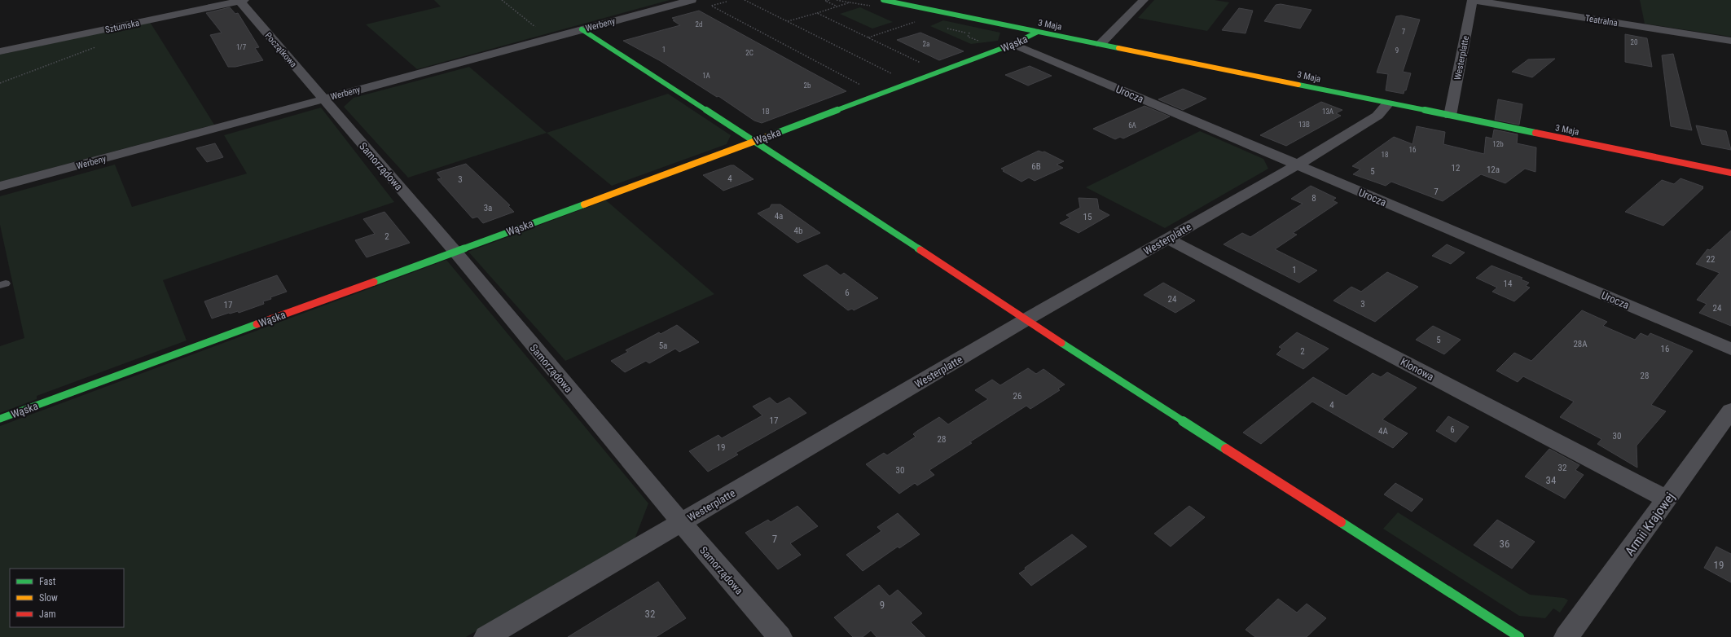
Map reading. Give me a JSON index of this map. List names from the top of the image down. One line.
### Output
{"streets":{"street":["Teatralna","Werbeny","3 Maja","Sztumska","Wąska","Początkowa","Westerplatte","Urocza","Samorządowa","Klonowa","Armii Krajowej"]},"crossings":[["Teatralna","Westerplatte"],["Werbeny","Początkowa"],["Werbeny","Samorządowa"],["3 Maja","Wąska"],["3 Maja","Westerplatte"],["Sztumska","Początkowa"],["Wąska","Urocza"],["Wąska","Samorządowa"],["Początkowa","Samorządowa"],["Westerplatte","Urocza"],["Westerplatte","Samorządowa"],["Westerplatte","Klonowa"],["Klonowa","Armii Krajowej"]],"house_numbers":["2d","7","20","2a","1/7","1","9","2C","1A","2b","1B","13A","13B","6A","12b","16","18","6B","12","12a","5","4","3","7","8","3a","4a","15","4b","2","22","1","14","6","24","3","17","24","5","28A","5a","16","2","28","26","4","17","6","4A","30","28","19","32","30","34","7","36","19","9","32"],"legend":["Fast","Slow","Jam"]}
